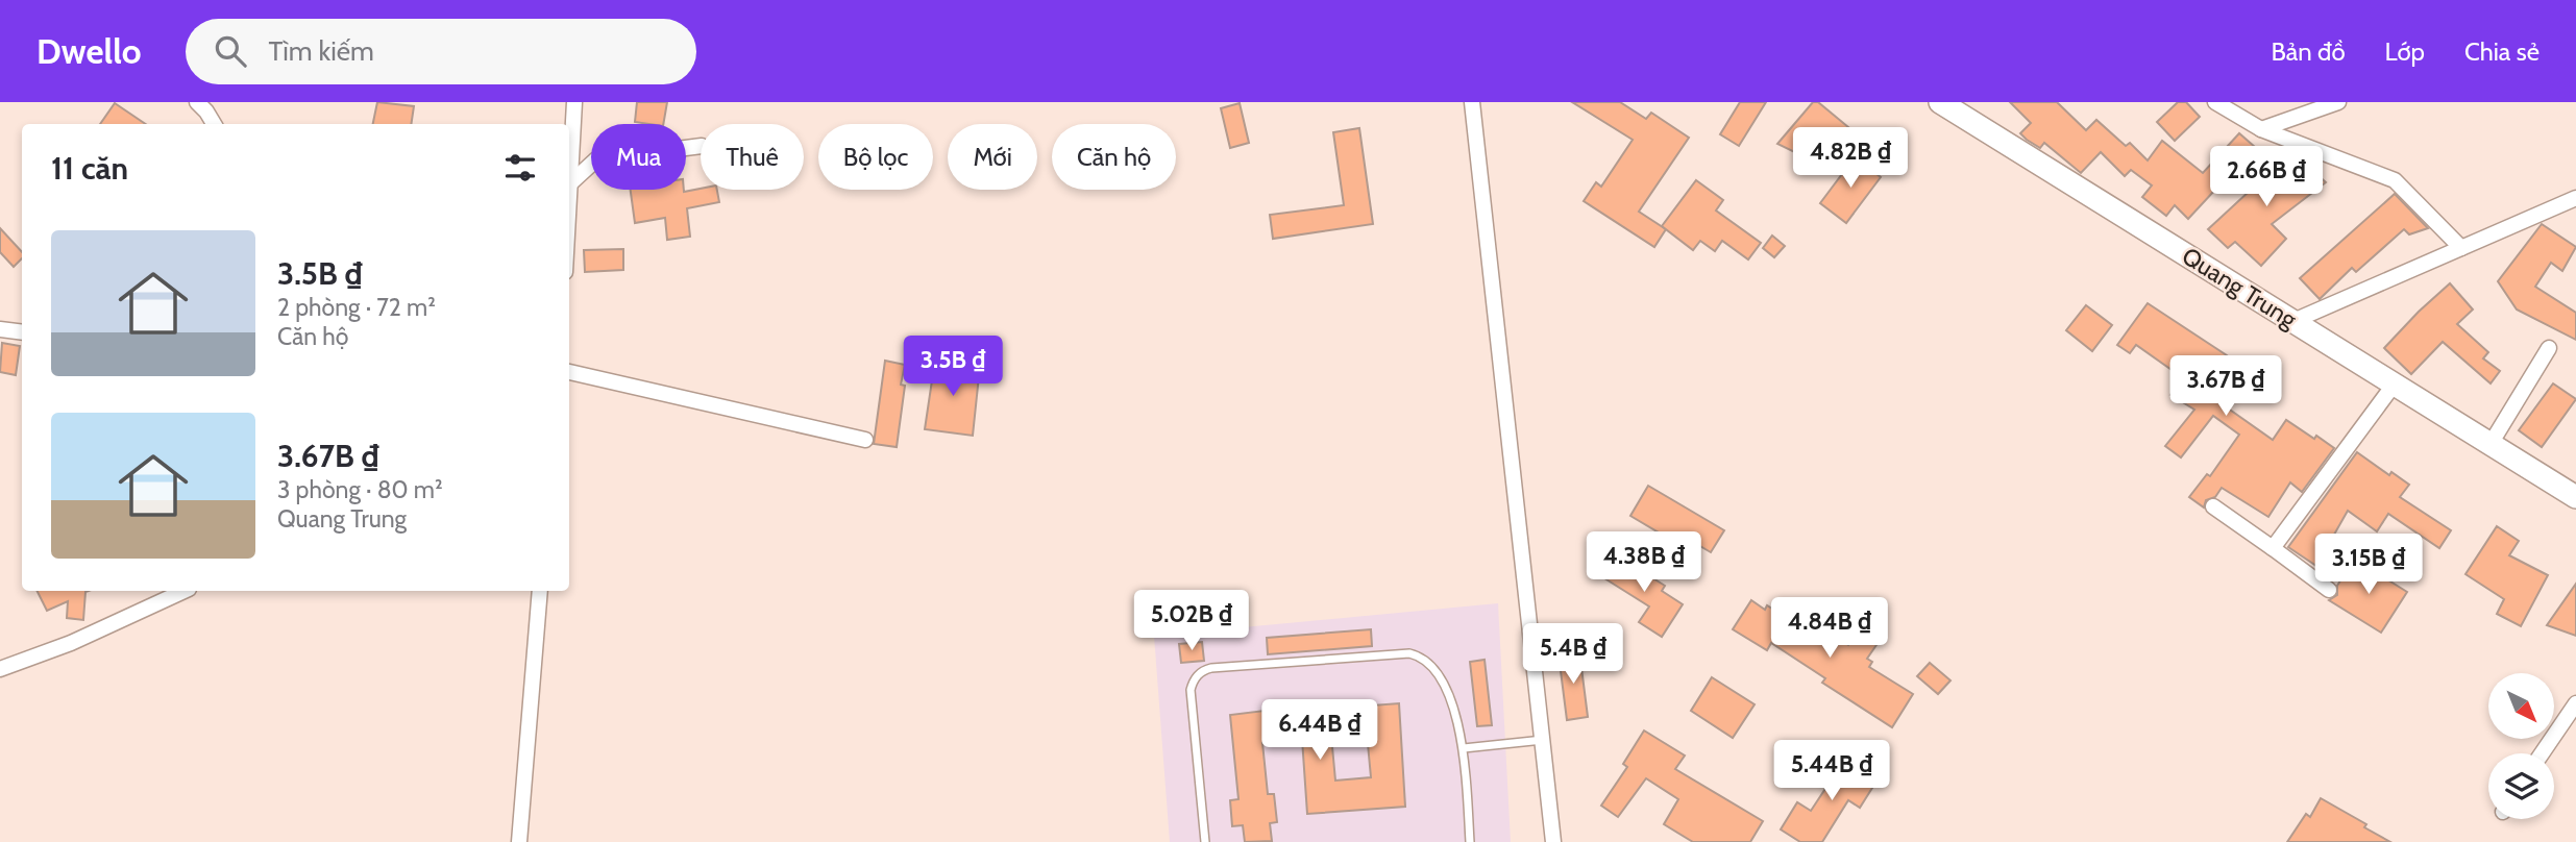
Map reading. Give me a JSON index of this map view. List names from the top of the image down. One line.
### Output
{"streets":{"main road":["Quang Trung"]},"north":"bottom right","page":{"header":"Dwello","search":"Tìm kiếm","nav":["Bản đồ","Lớp","Chia sẻ"],"chip":["Mua","Thuê","Bộ lọc","Mới","Căn hộ"],"heading":"11 căn","price":["4.82B ₫","2.66B ₫","3.5B ₫","3.67B ₫","4.38B ₫","3.15B ₫","5.02B ₫","4.84B ₫","5.4B ₫","6.44B ₫","5.44B ₫"],"list":[{"name":"3.5B ₫","note":"2 phòng · 72 m² · Căn hộ"},{"name":"3.67B ₫","note":"3 phòng · 80 m² · Quang Trung"}]}}
